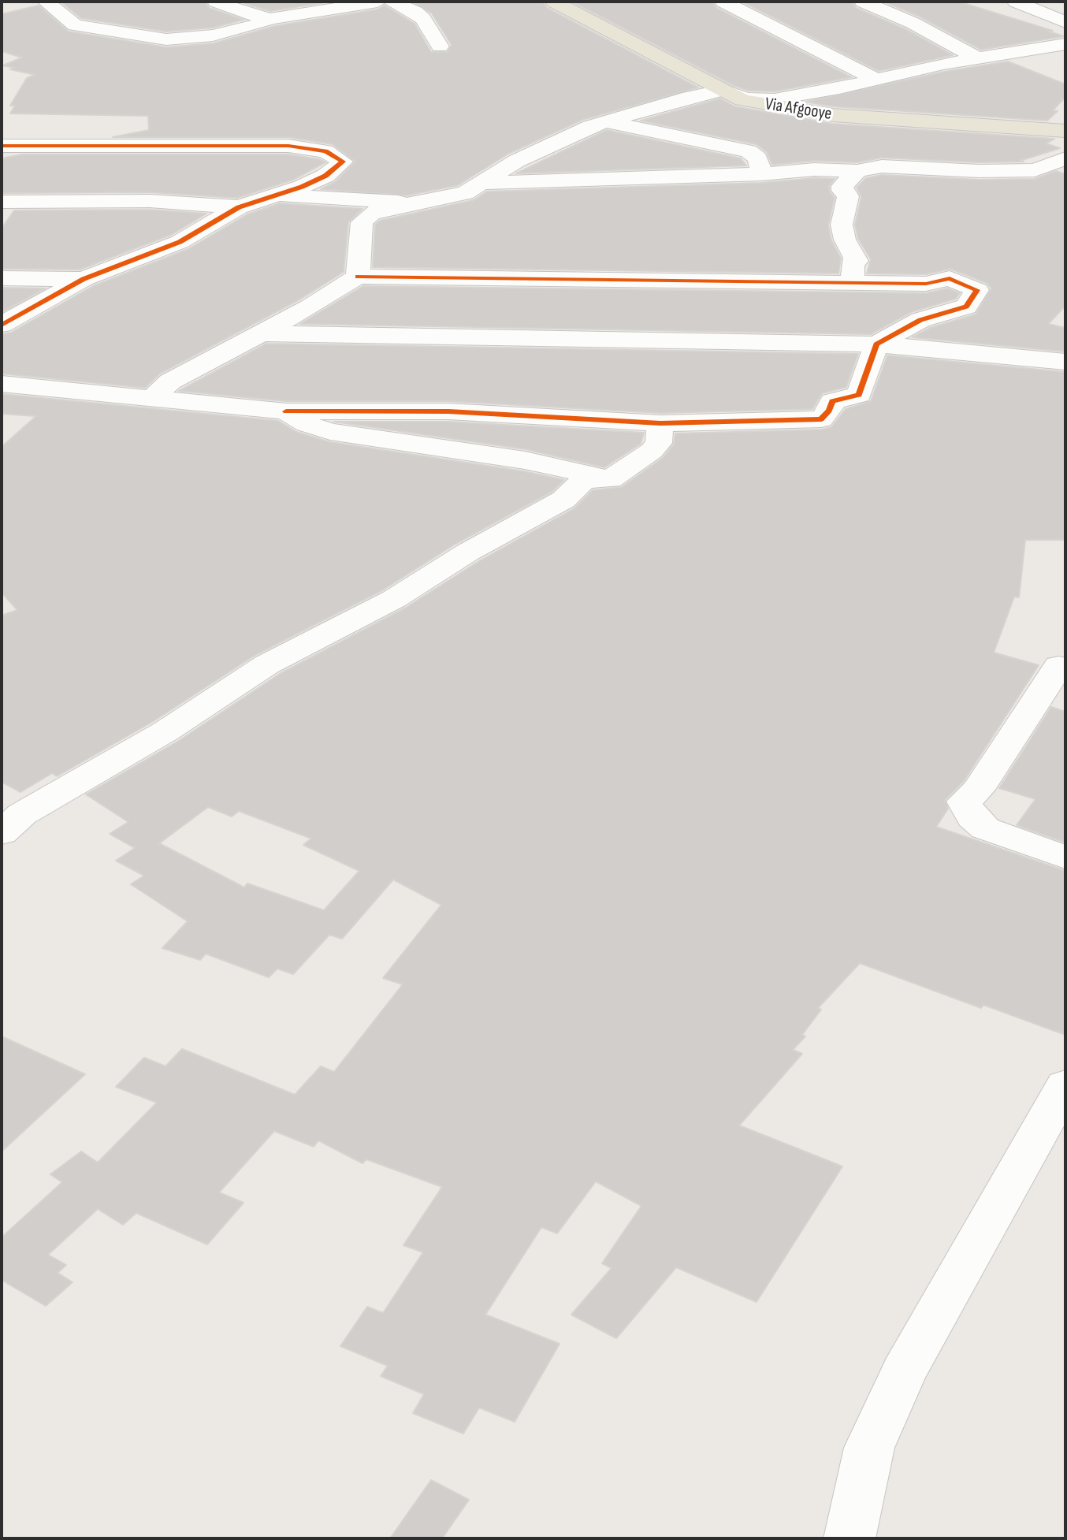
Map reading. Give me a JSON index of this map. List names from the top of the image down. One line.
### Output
{"streets":{"main road":["Via Afgooye"]}}
